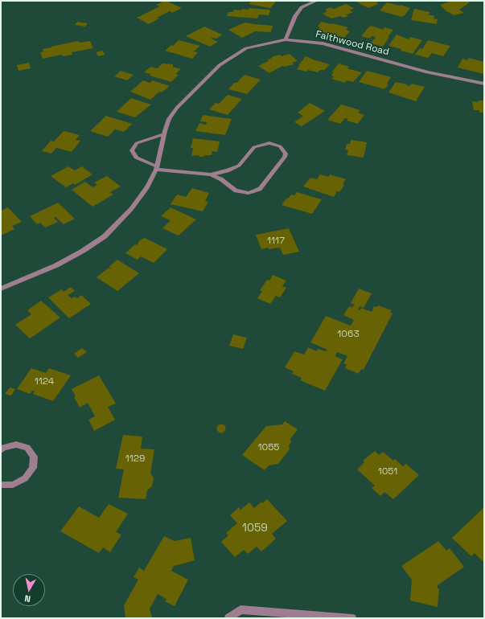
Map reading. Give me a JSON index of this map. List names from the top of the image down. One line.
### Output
{"streets":{"street":["Faithwood Road"]},"house_numbers":["1117","1063","1124","1055","1129","1051","1059"],"north":"bottom"}
